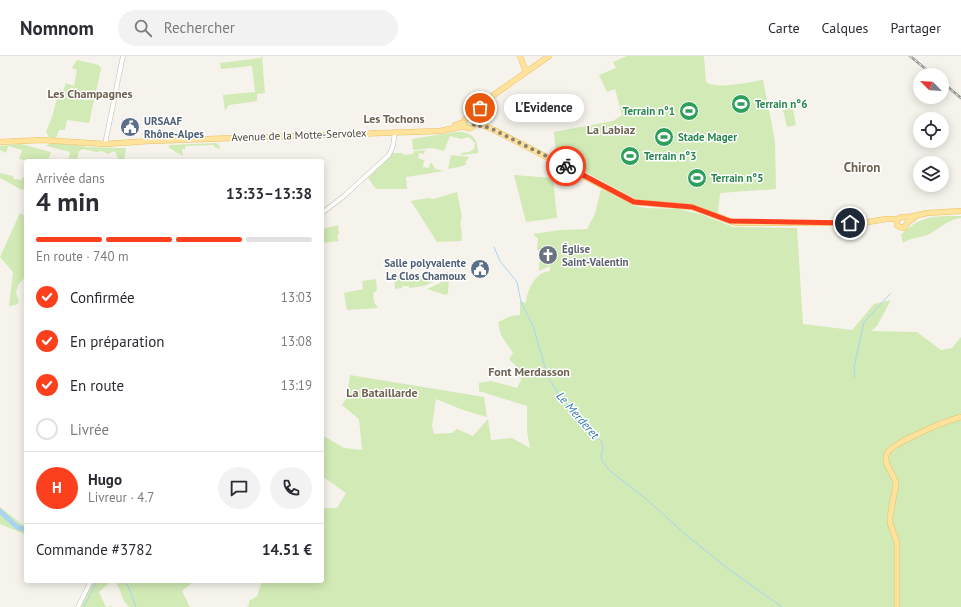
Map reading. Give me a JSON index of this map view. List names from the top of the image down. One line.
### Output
{"streets":{"main road":["Avenue de la Motte-Servolex"]},"districts":["Les Champagnes","Les Tochons","La Labiaz","Chiron","Font Merdasson","La Bataillarde"],"water":["Le Merderet"],"places":{"sports":["Terrain n°6","Terrain n°1","Stade Mager","Terrain n°3","Terrain n°5"],"other":["L'Evidence"],"public building":["URSAAF Rhône-Alpes","Salle polyvalente Le Clos Chamoux"],"church":["Église Saint-Valentin"]},"north":"top left","page":{"header":"Nomnom","search":"Rechercher","nav":["Carte","Calques","Partager"],"bubble":"L'Evidence","heading":["4 min","Arrivée dans","13:33–13:38"],"panel":["Hugo","Livreur · 4.7","Commande #3782","14.51 €"],"bar":"En route · 740 m","list":[["Confirmée","13:03"],["En préparation","13:08"],["En route","13:19"],"Livrée"],"round":"H"}}
